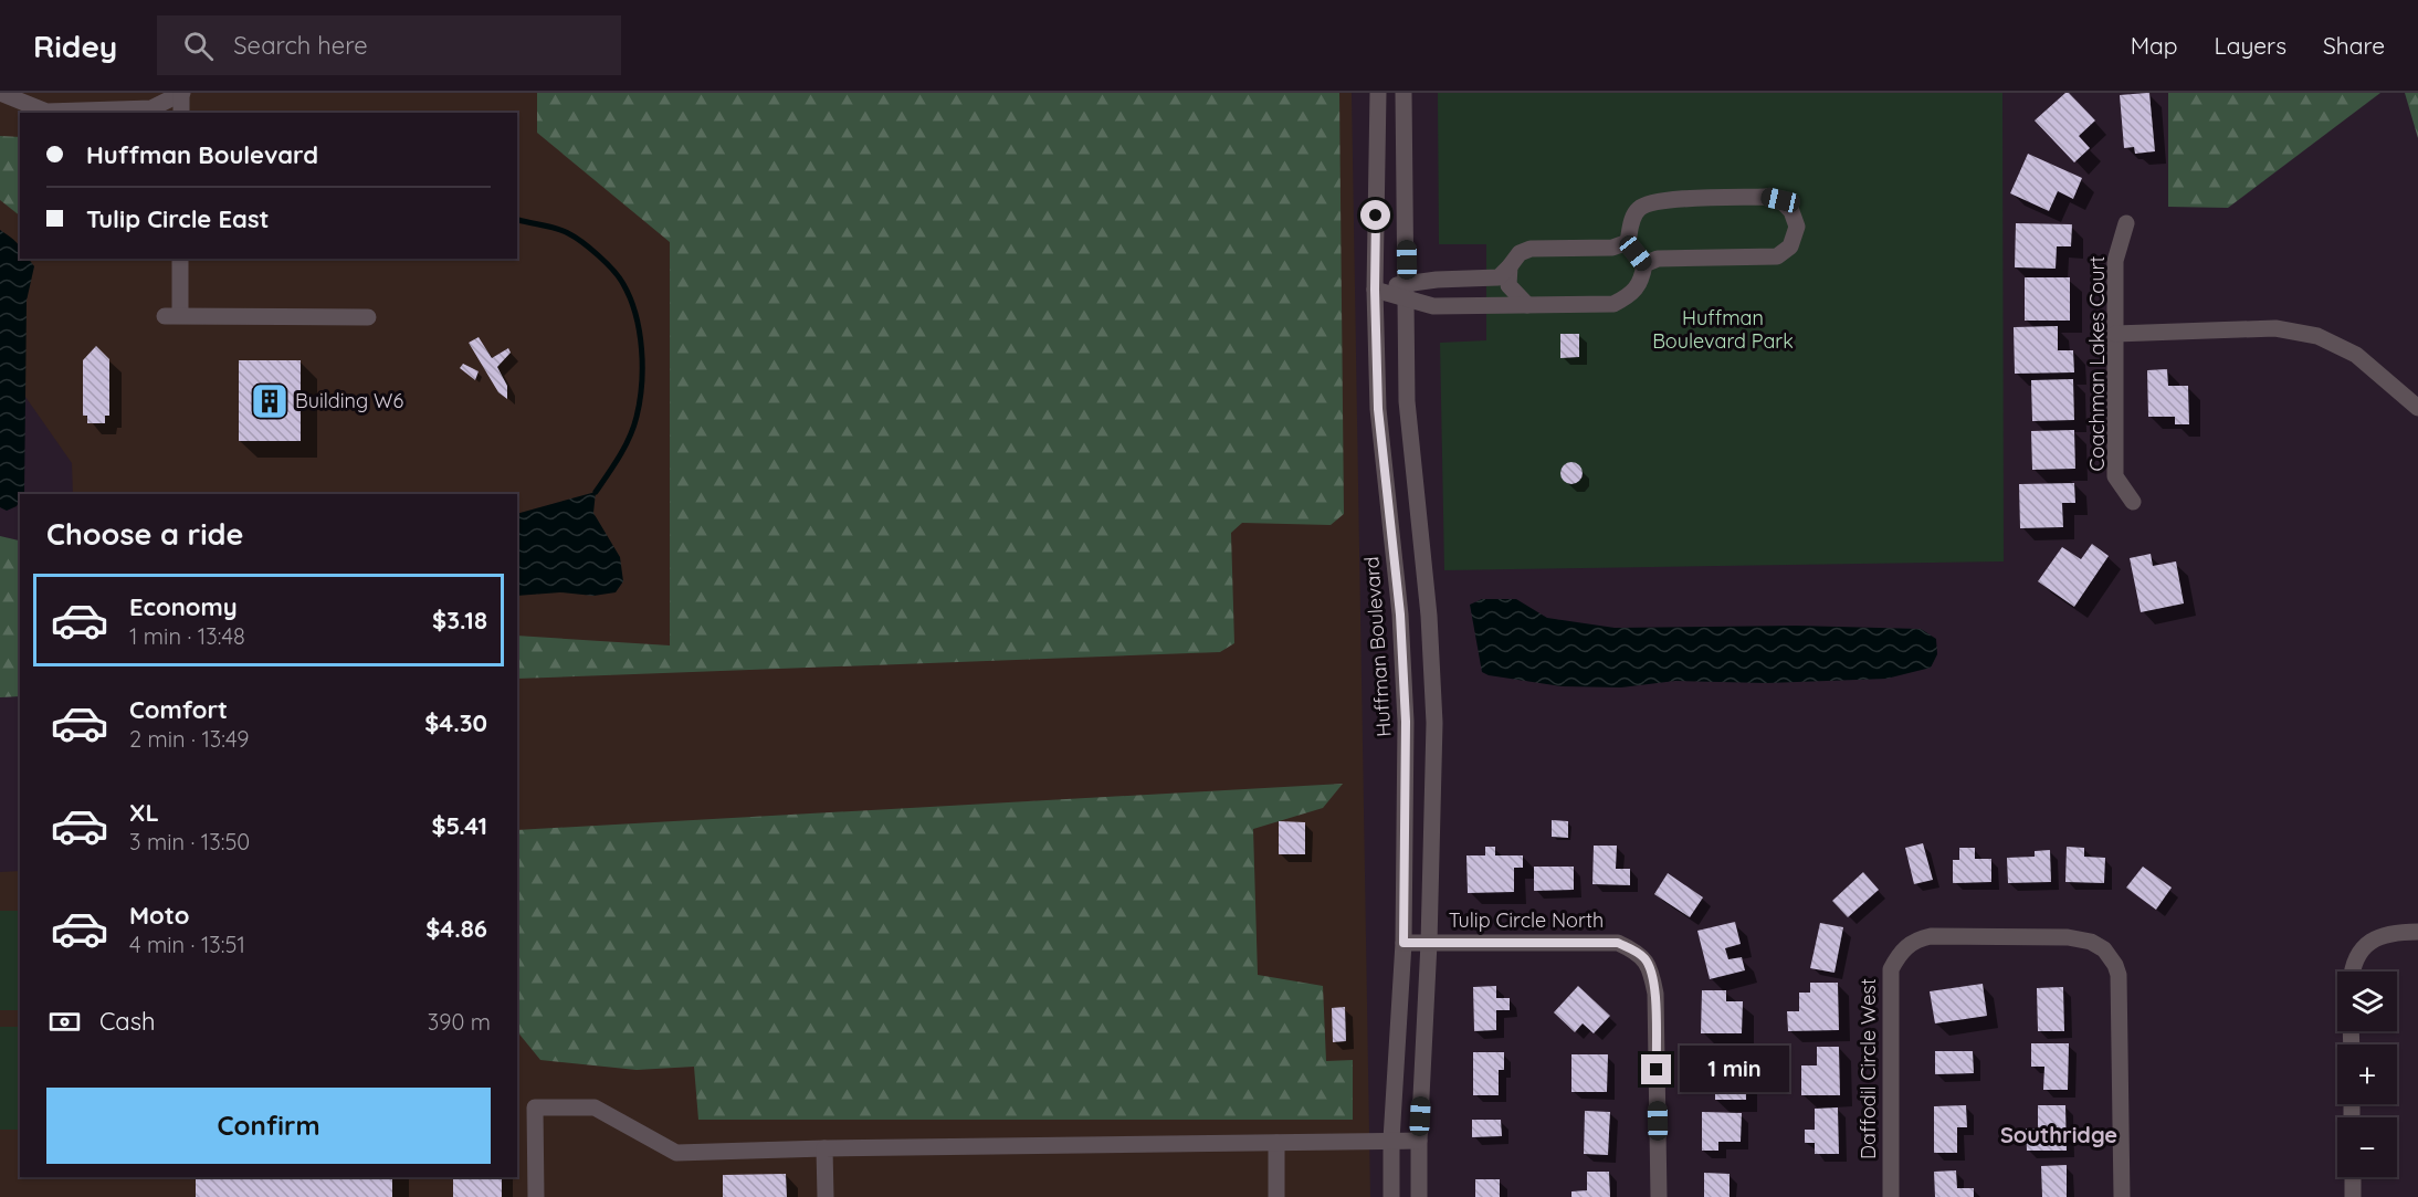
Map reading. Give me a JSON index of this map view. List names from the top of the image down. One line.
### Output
{"streets":{"street":["Coachman Lakes Court","Huffman Boulevard","Tulip Circle North","Daffodil Circle West"]},"crossings":[["Huffman Boulevard","Tulip Circle North"]],"districts":["Southridge"],"parks":["Huffman Boulevard Park"],"places":{"building":["Building W6"]},"page":{"header":"Ridey","search":"Search here","nav":["Map","Layers","Share"],"banner":["Huffman Boulevard","Tulip Circle East"],"heading":"Choose a ride","list":[{"name":"Economy","note":"1 min · 13:48","value":"$3.18"},{"name":"Comfort","note":"2 min · 13:49","value":"$4.30"},{"name":"XL","note":"3 min · 13:50","value":"$5.41"},{"name":"Moto","note":"4 min · 13:51","value":"$4.86"}],"map_buttons":["+","−"],"pay":["Cash","390 m"],"bubble":"1 min","buttons":"Confirm"}}
